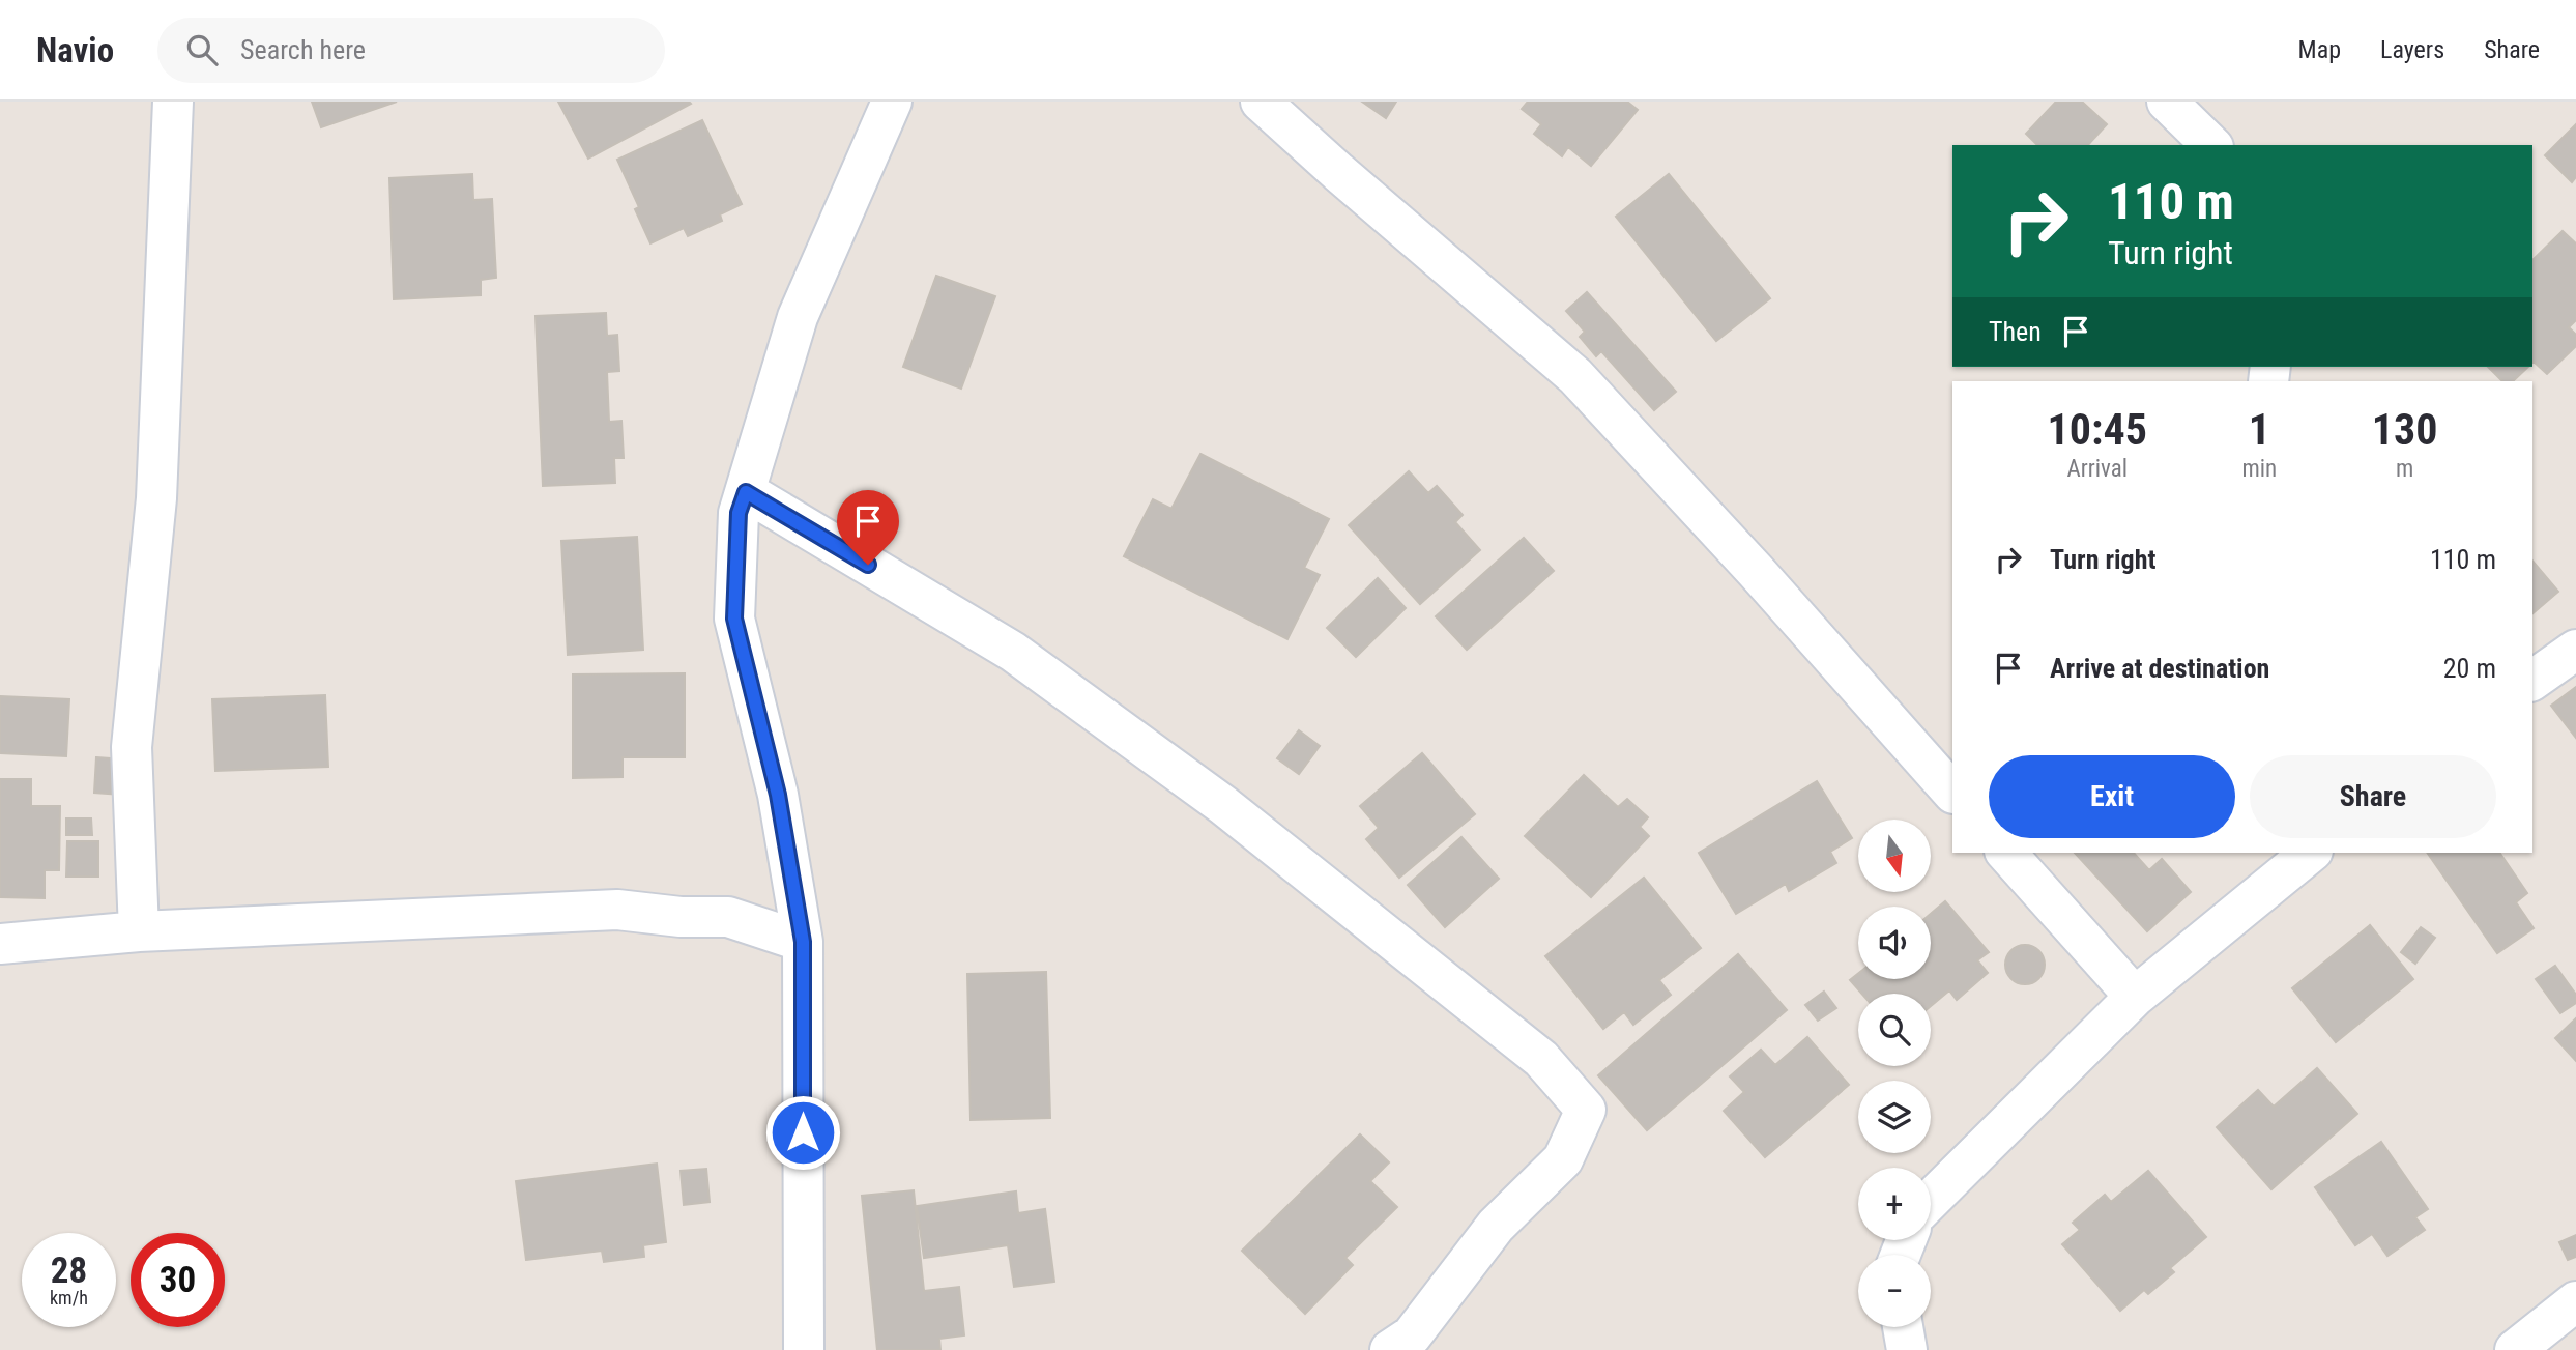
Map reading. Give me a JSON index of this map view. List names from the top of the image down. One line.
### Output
{"north":"bottom","page":{"header":"Navio","search":"Search here","nav":["Map","Layers","Share"],"turn":["110 m","Turn right"],"then":"Then","eta":["10:45","Arrival","1","min","130","m"],"list":[{"name":"Turn right","value":"110 m"},{"name":"Arrive at destination","value":"20 m"}],"buttons":["Exit","Share"],"map_buttons":["+","−"],"speed":"28 km/h","limit":"30"}}
